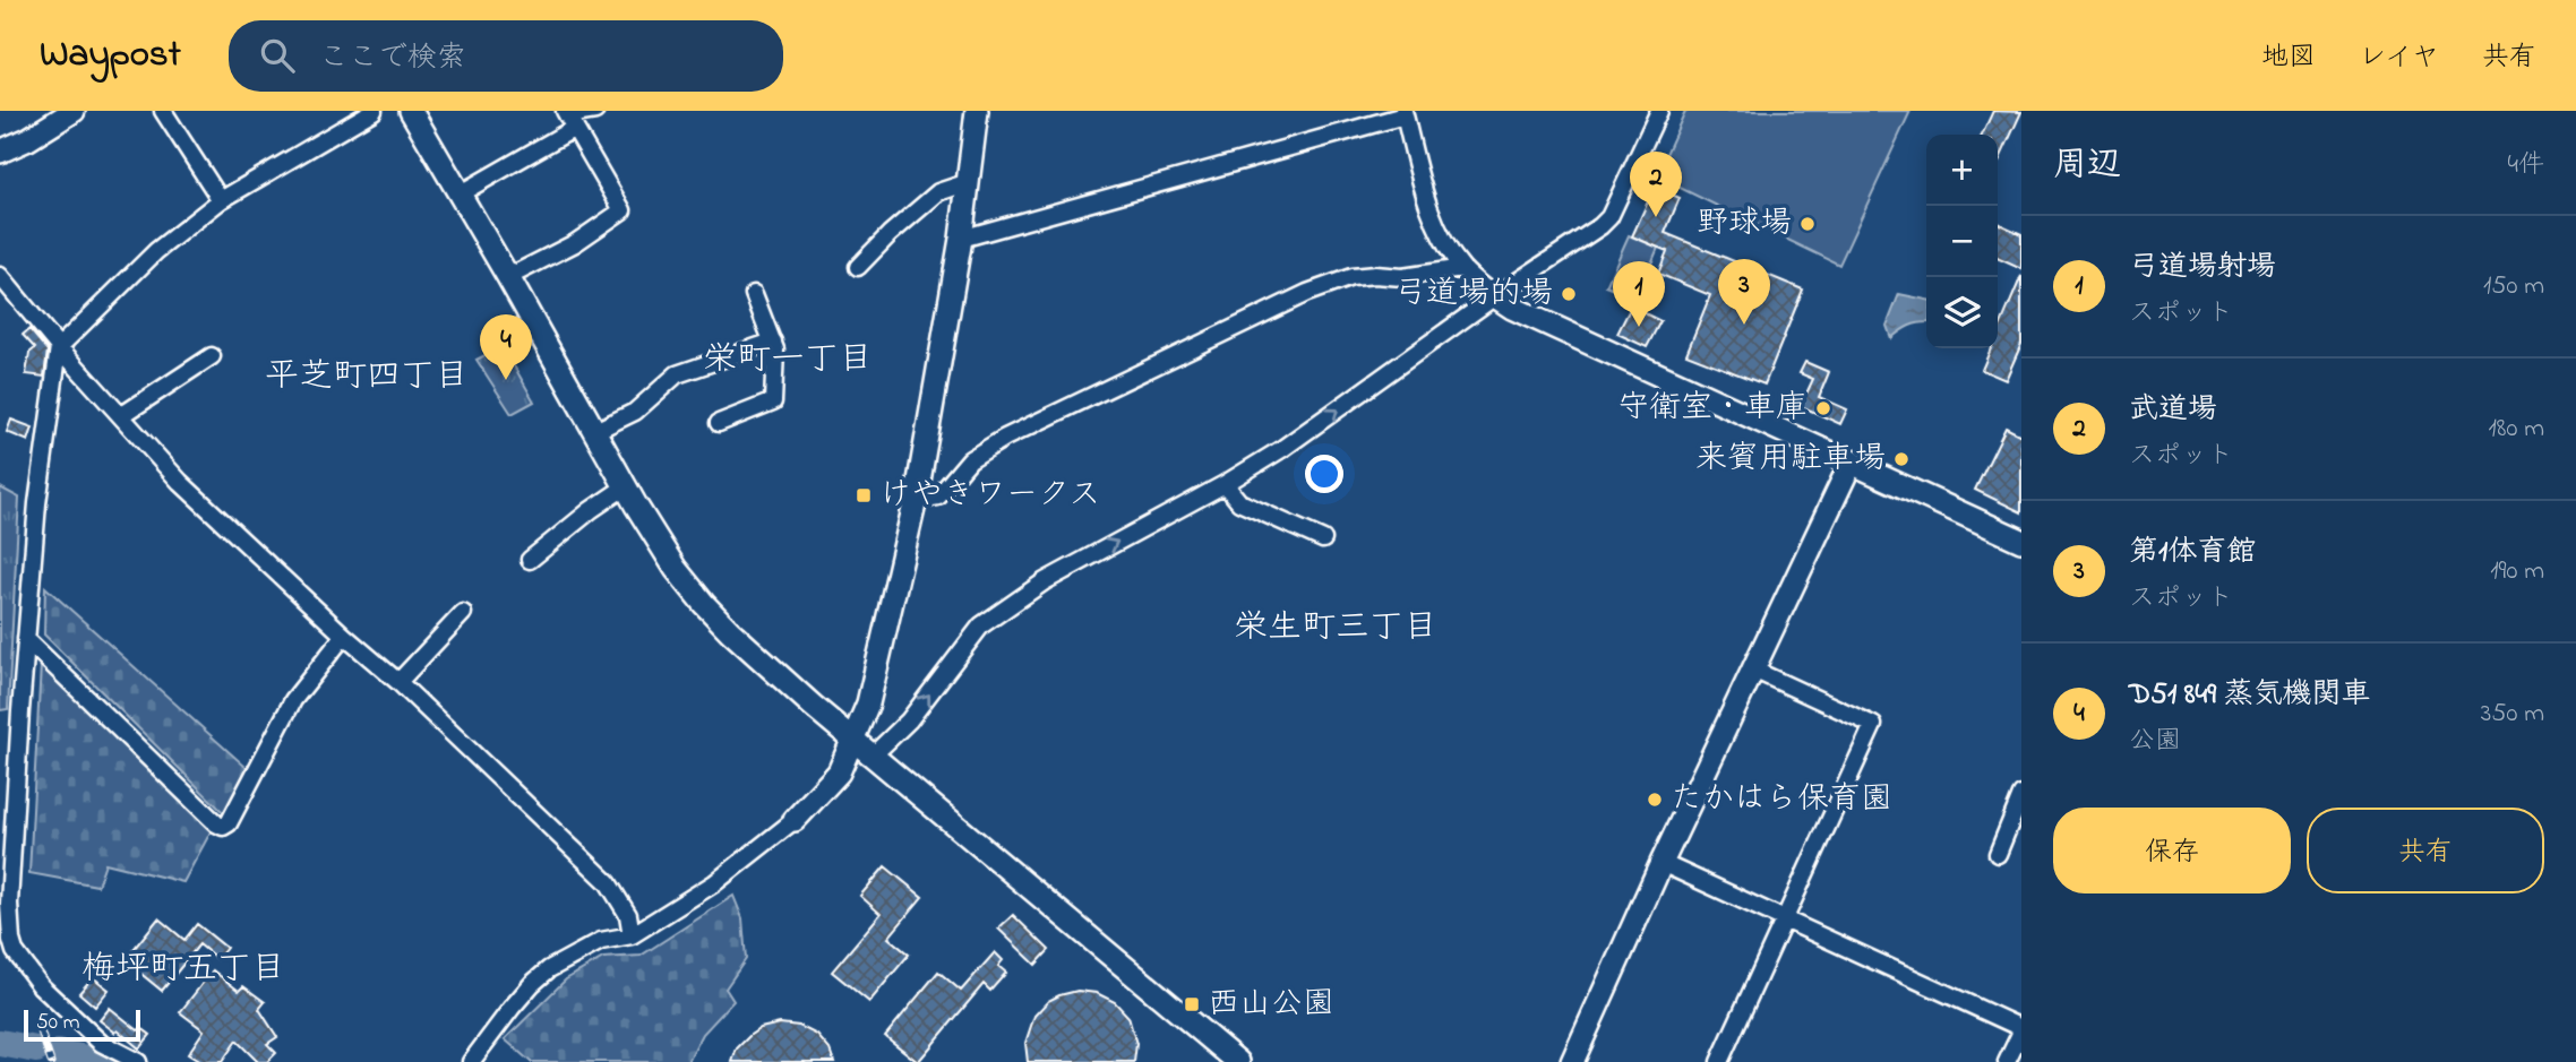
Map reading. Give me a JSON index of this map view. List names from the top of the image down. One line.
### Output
{"districts":["栄町一丁目","平芝町四丁目","栄生町三丁目","梅坪町五丁目"],"places":{"other":["野球場","弓道場的場","守衛室・車庫","来賓用駐車場","たかはら保育園"],"transit":["けやきワークス","西山公園"]},"scale_bar":"50 m","page":{"header":"Waypost","search":"ここで検索","nav":["地図","レイヤ","共有"],"heading":["周辺","4件"],"map_buttons":["+","−"],"pins":["2","3","1","4"],"list":[{"mark":"1","name":"弓道場射場","note":"スポット","value":"150 m"},{"mark":"2","name":"武道場","note":"スポット","value":"180 m"},{"mark":"3","name":"第1体育館","note":"スポット","value":"190 m"},{"mark":"4","name":"D51 849 蒸気機関車","note":"公園","value":"350 m"}],"buttons":["保存","共有"],"scale":"50 m"}}
